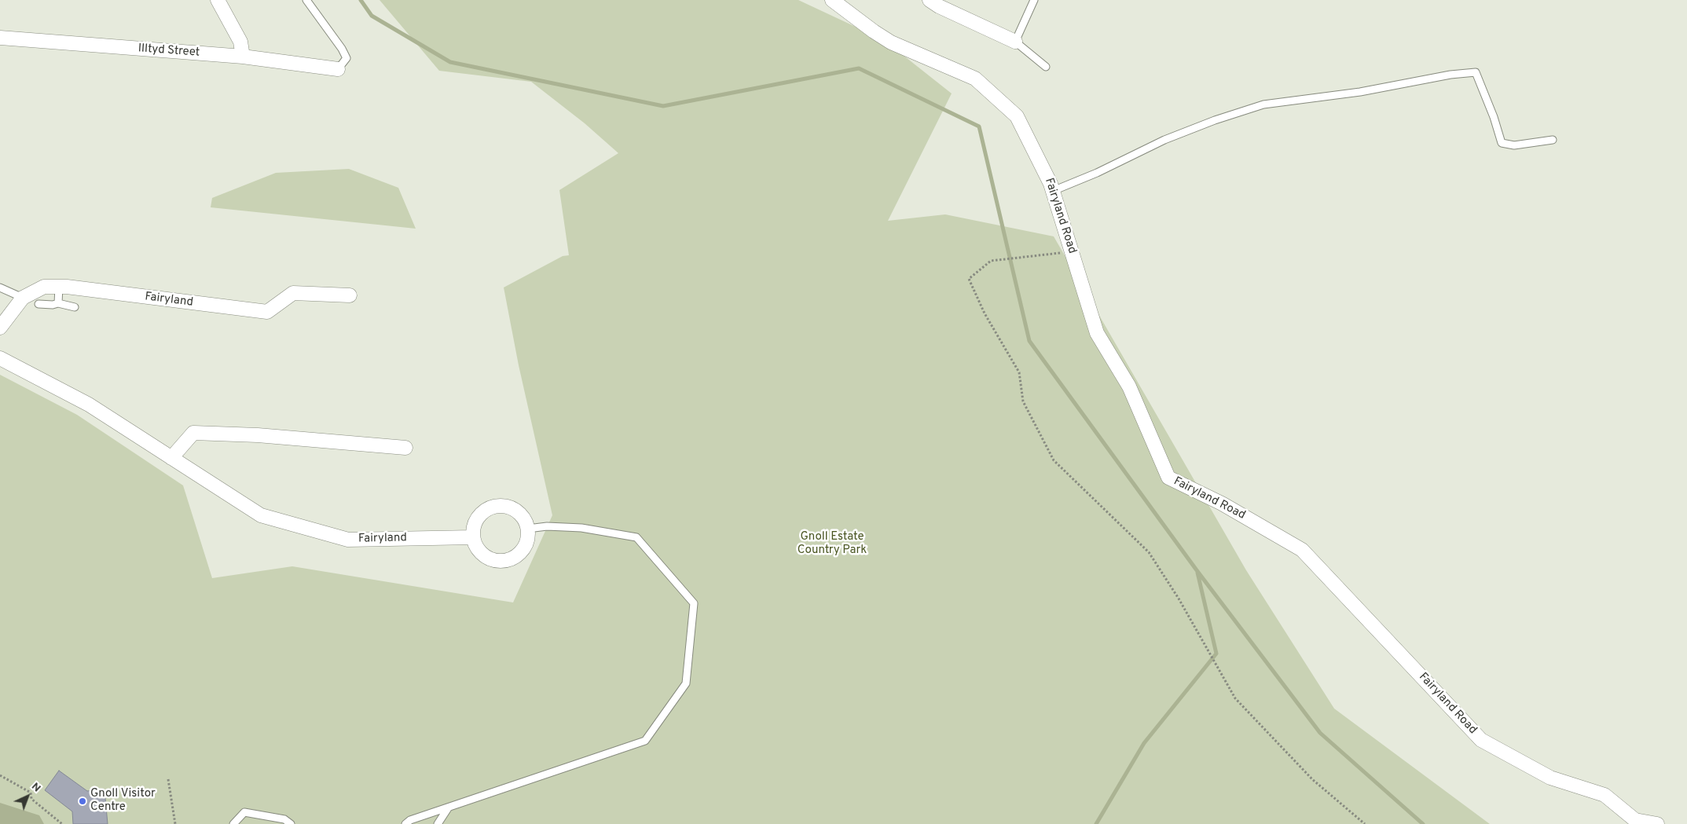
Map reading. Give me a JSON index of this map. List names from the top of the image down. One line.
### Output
{"streets":{"street":["Illtyd Street","Fairyland Road","Fairyland"]},"parks":["Gnoll Estate Country Park"],"places":["Gnoll Visitor Centre"],"north":"top right"}
